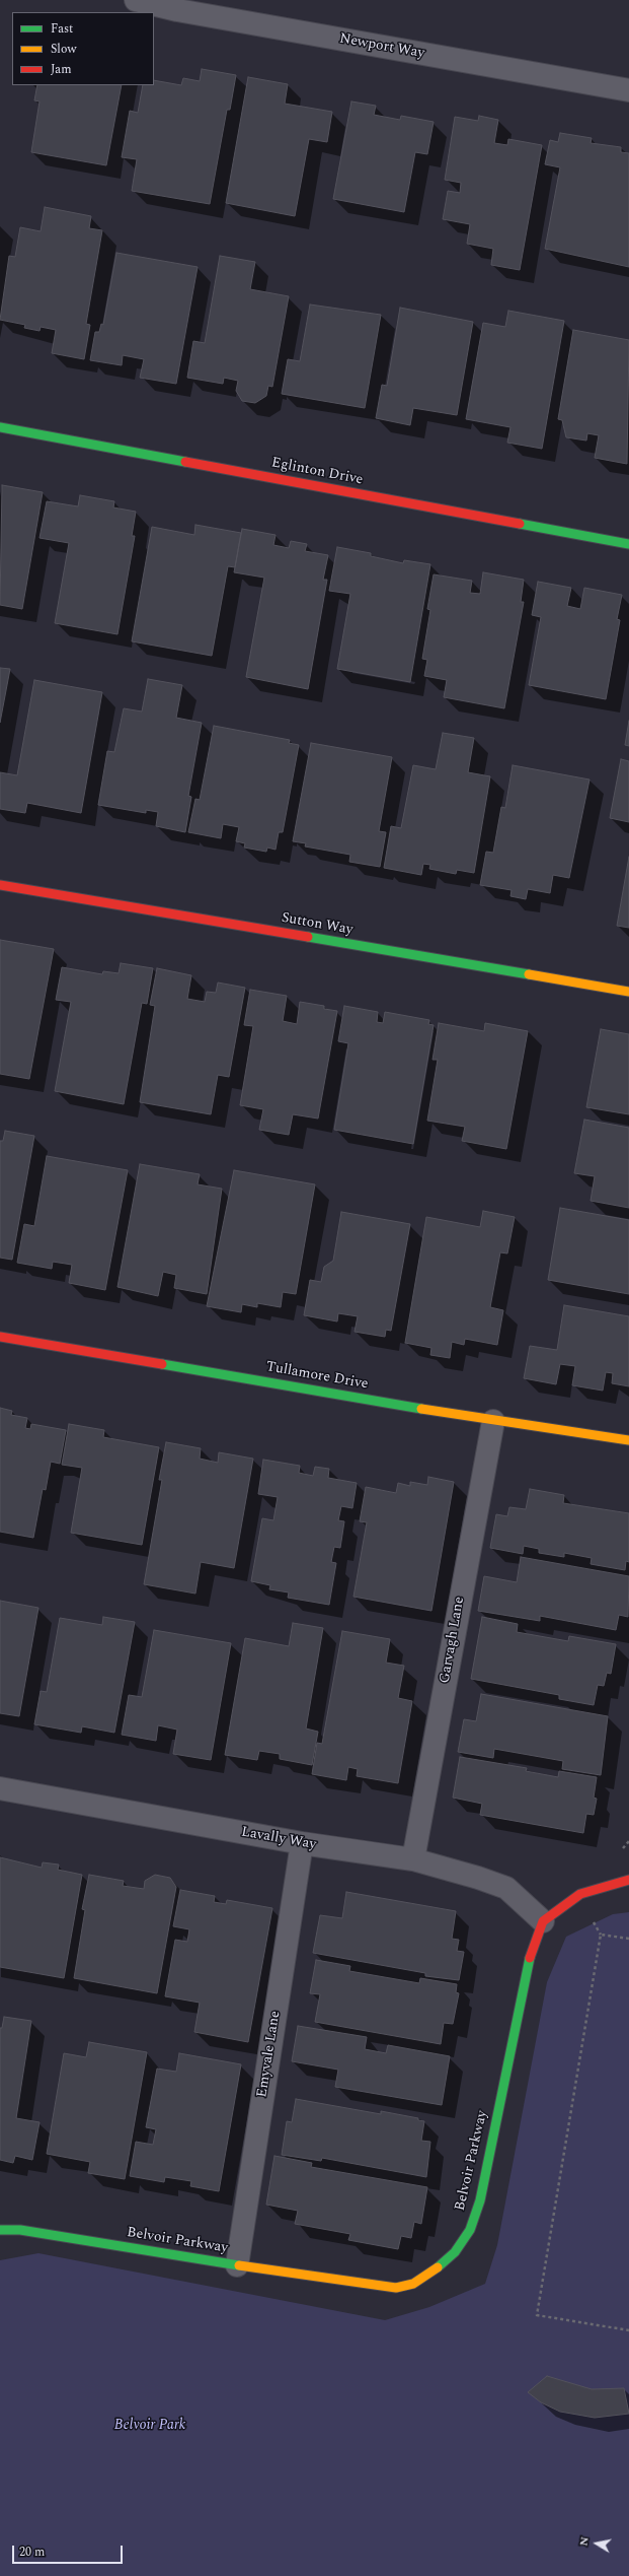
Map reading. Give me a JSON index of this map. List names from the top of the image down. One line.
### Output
{"streets":{"street":["Newport Way","Eglinton Drive","Sutton Way","Tullamore Drive","Garvagh Lane","Lavally Way","Emyvale Lane","Belvoir Parkway"]},"crossings":[["Tullamore Drive","Garvagh Lane"],["Garvagh Lane","Lavally Way"],["Lavally Way","Emyvale Lane"],["Lavally Way","Belvoir Parkway"],["Emyvale Lane","Belvoir Parkway"]],"parks":["Belvoir Park"],"legend":["Fast","Slow","Jam"],"scale_bar":"20 m","north":"left"}
